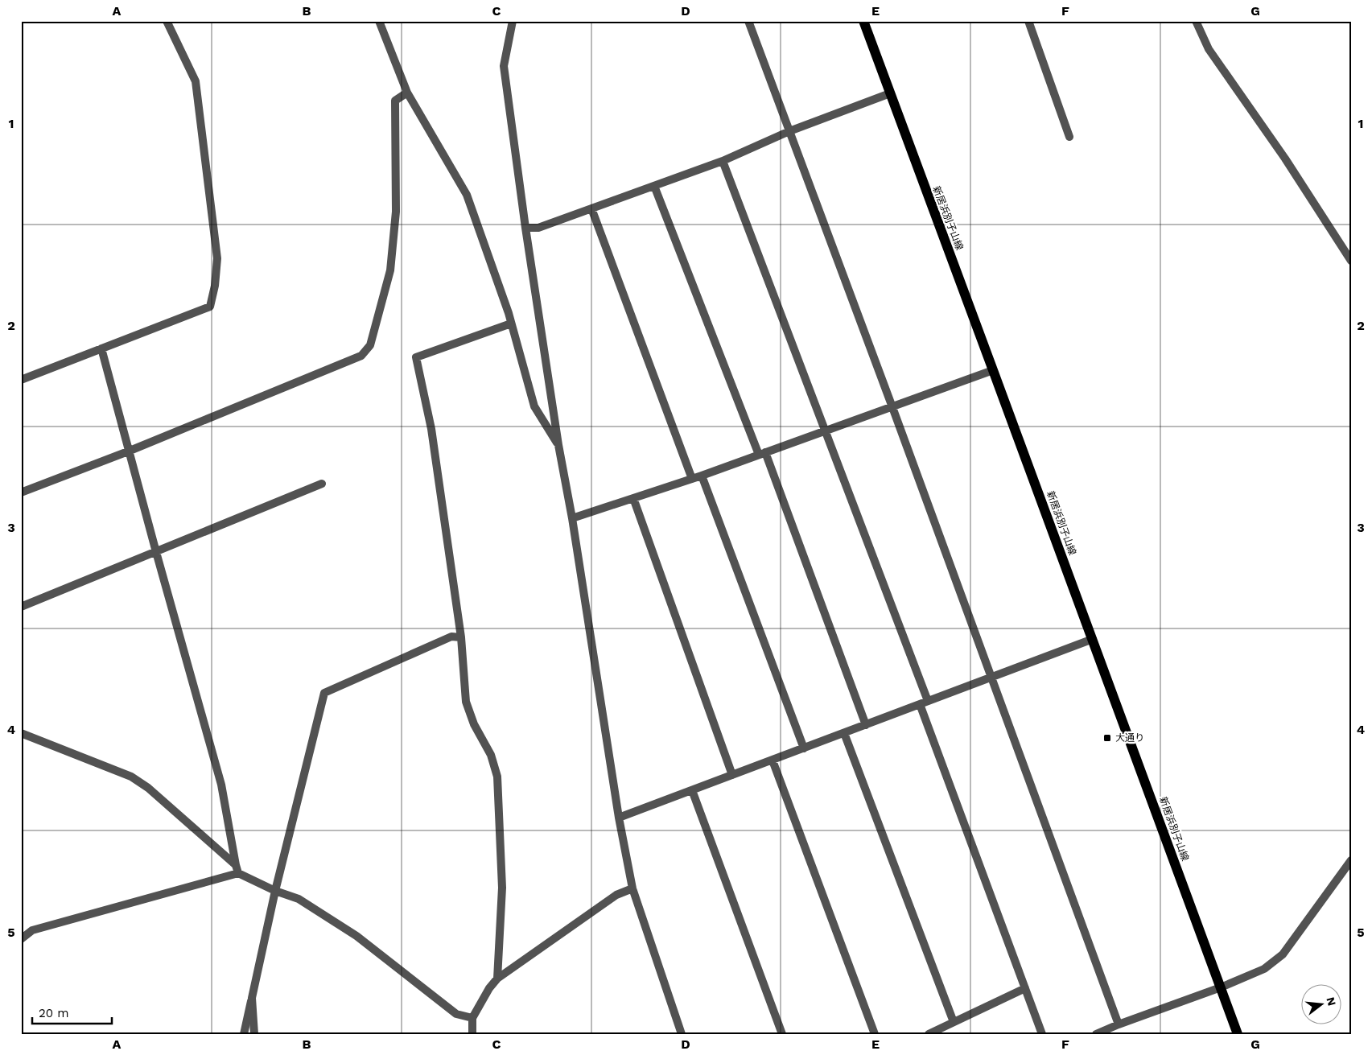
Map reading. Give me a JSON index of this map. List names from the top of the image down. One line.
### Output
{"streets":{"main road":["新居浜別子山線"]},"places":{"transit":["大通り"]},"scale_bar":"20 m","north":"right","grid":{"columns":["A","B","C","D","E","F","G"],"rows":["1","2","3","4","5"]}}
